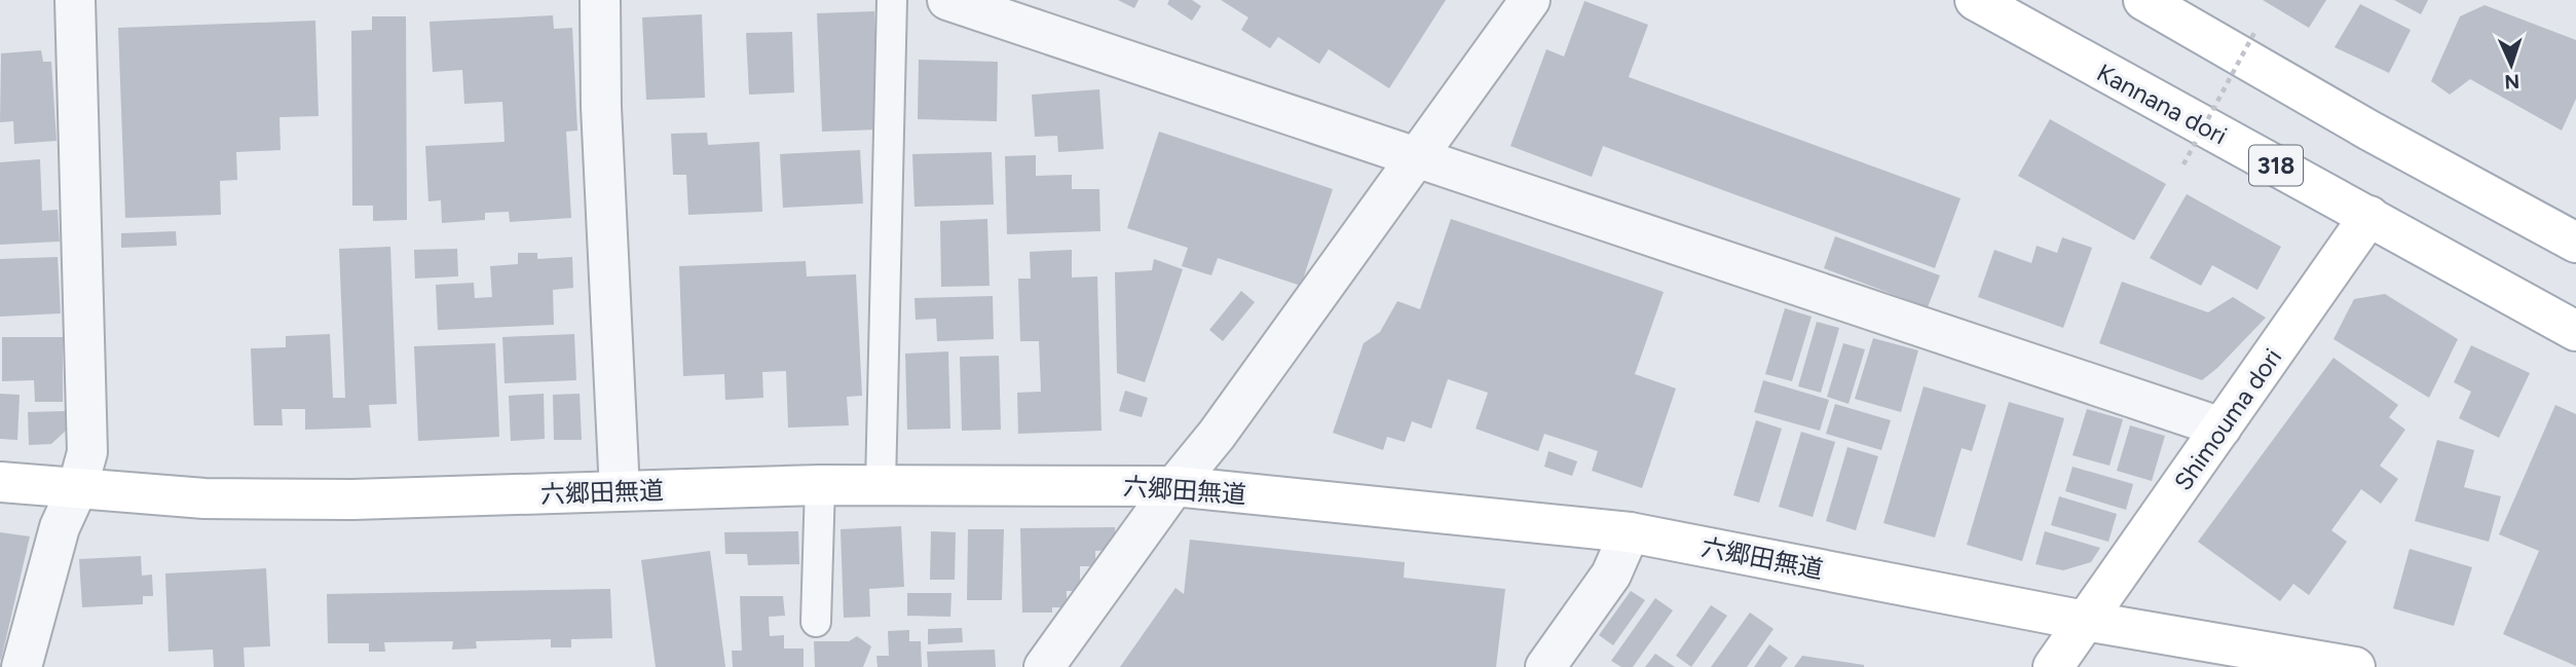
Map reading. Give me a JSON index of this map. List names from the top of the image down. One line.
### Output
{"streets":{"street":["Kannana dori","318","Shimouma dori","六郷田無道"]},"crossings":[["Kannana dori","Shimouma dori"],["Shimouma dori","六郷田無道"]],"north":"bottom"}
